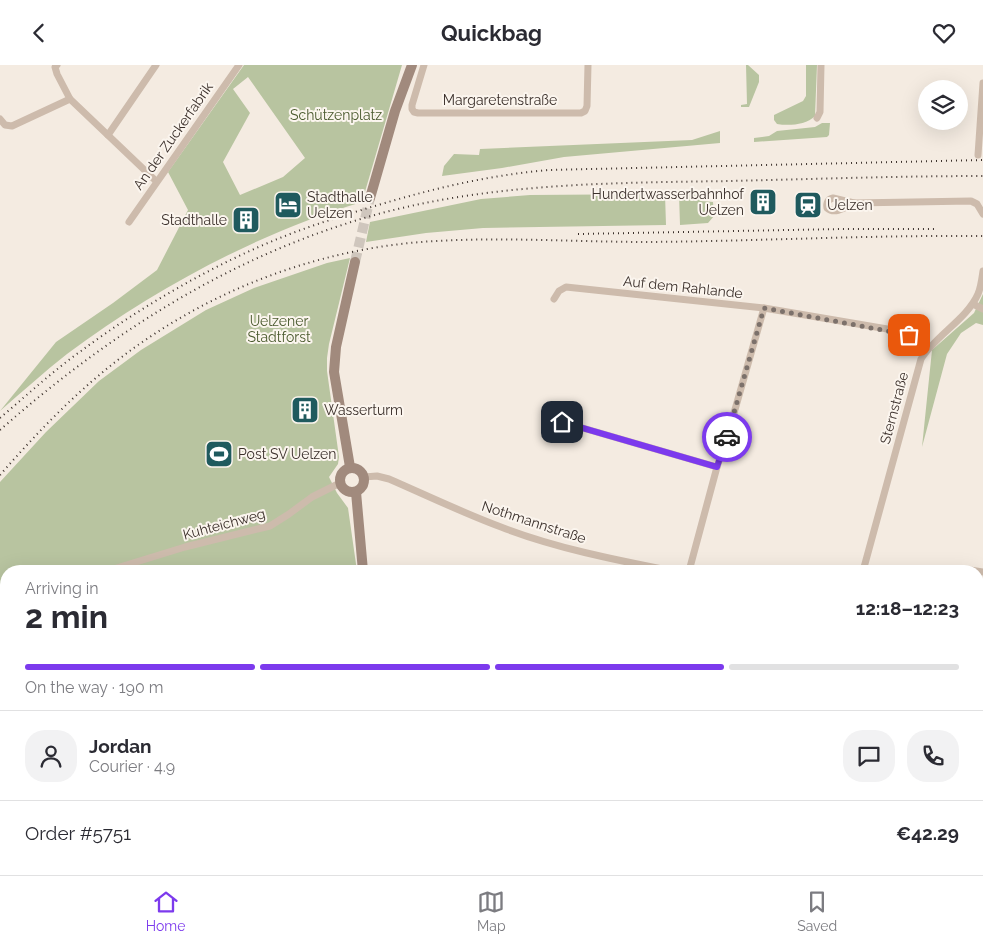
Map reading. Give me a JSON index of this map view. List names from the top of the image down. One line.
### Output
{"streets":{"street":["Margaretenstraße","An der Zuckerfabrik","Auf dem Rahlande","Sternstraße","Nothmannstraße","Kuhteichweg"]},"crossings":[["Auf dem Rahlande","Sternstraße"],["Nothmannstraße","Kuhteichweg"]],"parks":["Schützenplatz","Uelzener Stadtforst"],"places":{"building":["Hundertwasserbahnhof Uelzen","Stadthalle","Wasserturm"],"hotel":["Stadthalle Uelzen"],"station":["Uelzen"],"sports":["Post SV Uelzen"]},"page":{"header":"Quickbag","heading":["2 min","Arriving in","12:18–12:23"],"panel":["Jordan","Courier · 4.9","Order #5751","€42.29"],"bar":"On the way · 190 m","tabs":["Home","Map","Saved"]}}
